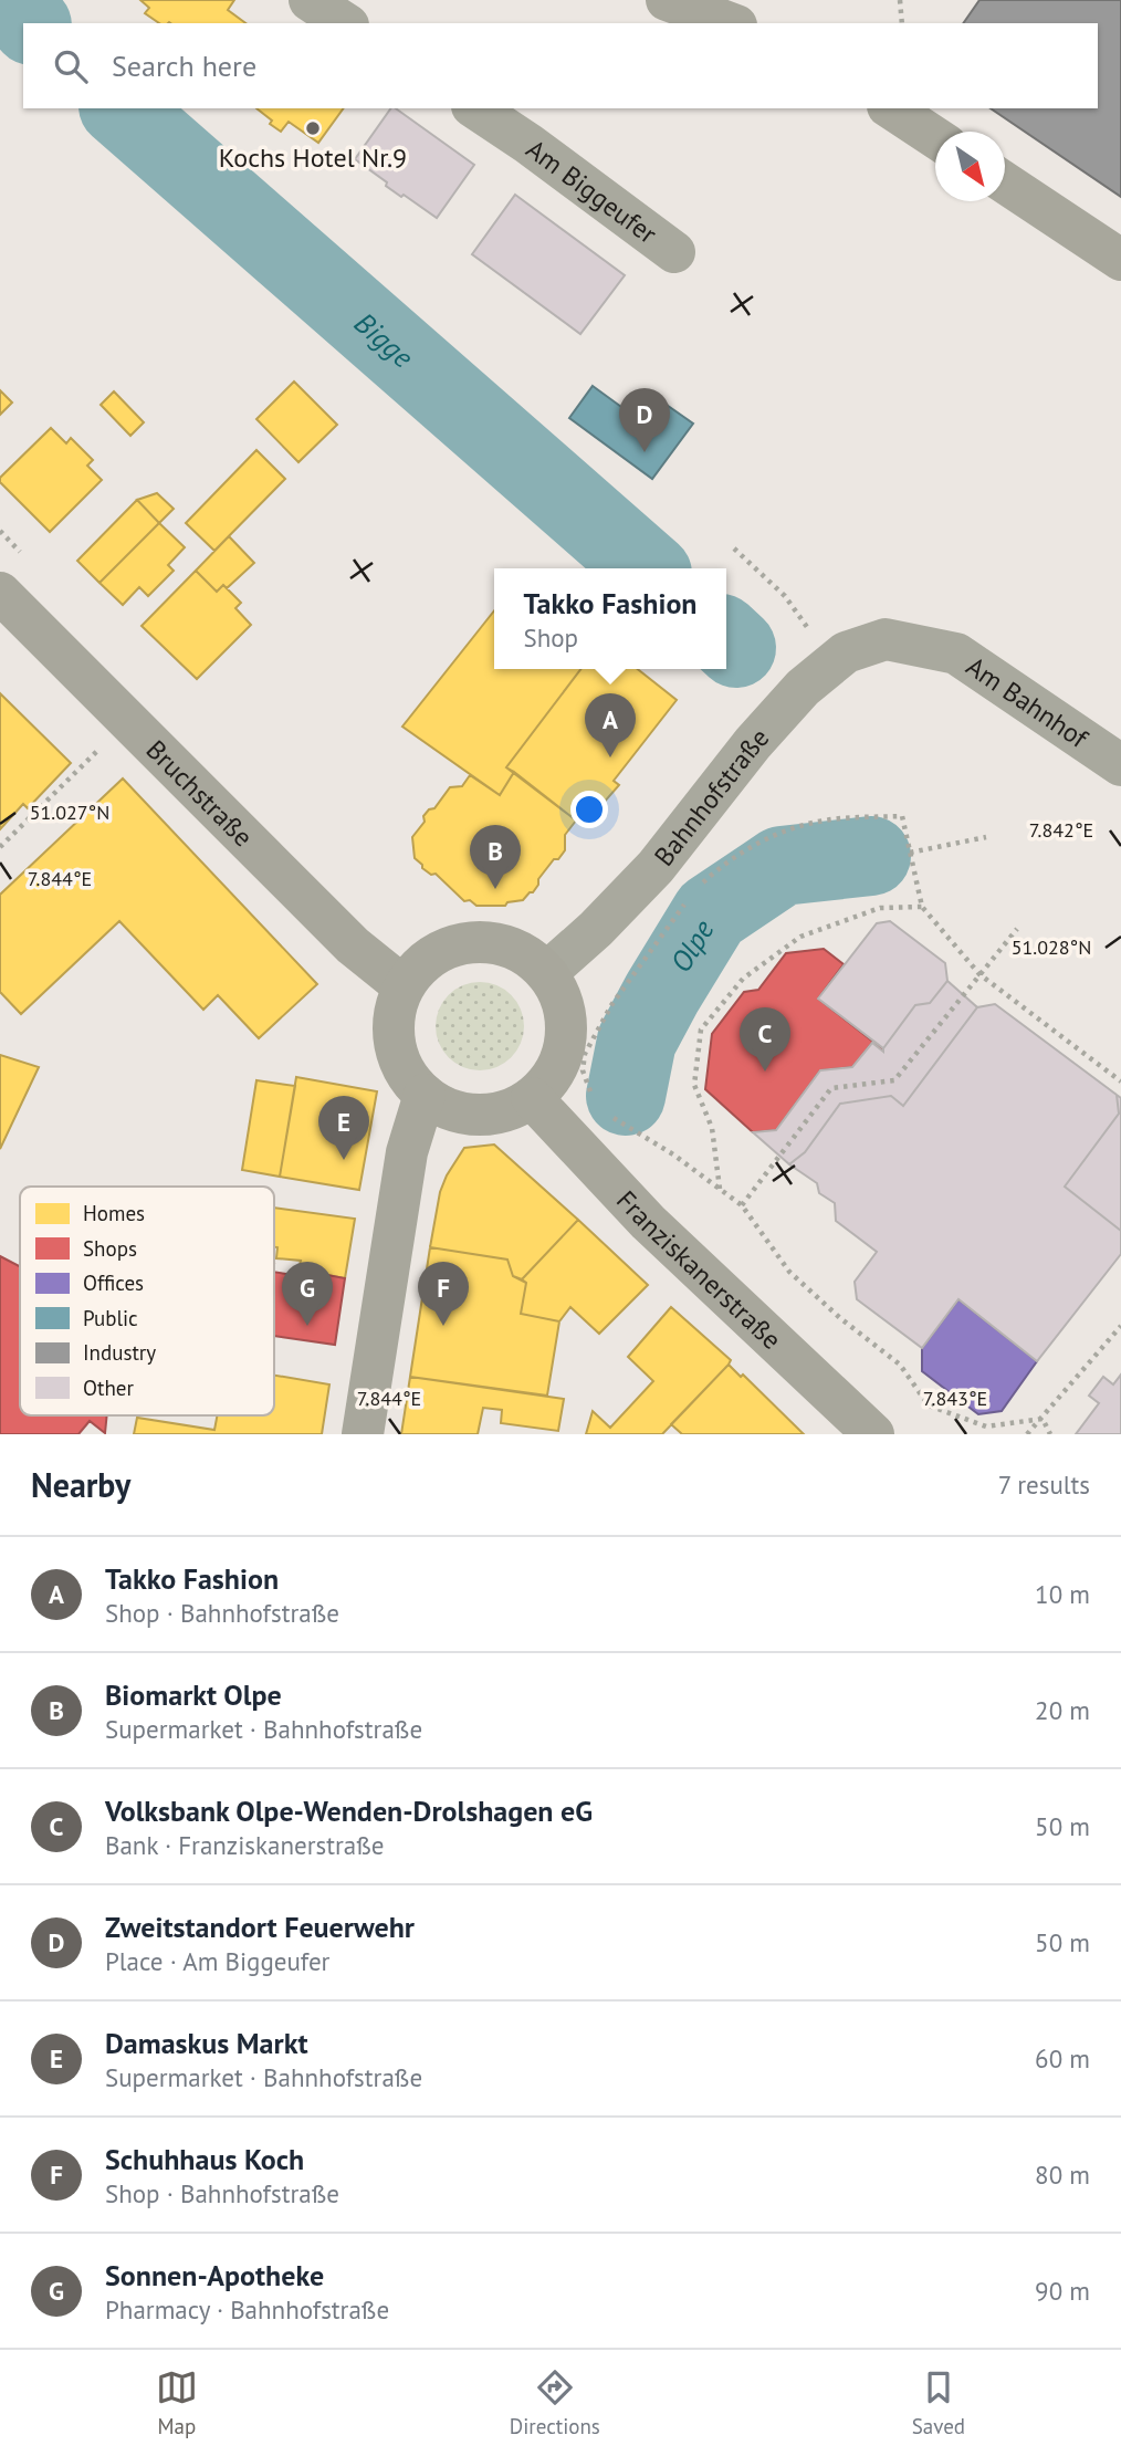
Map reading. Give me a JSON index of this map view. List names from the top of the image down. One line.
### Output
{"streets":{"street":["Am Biggeufer","Am Bahnhof","Bruchstraße","Bahnhofstraße","Franziskanerstraße"]},"crossings":[["Am Bahnhof","Bahnhofstraße"],["Bruchstraße","Bahnhofstraße"],["Bruchstraße","Franziskanerstraße"],["Bahnhofstraße","Franziskanerstraße"]],"water":["Bigge","Olpe"],"places":["Kochs Hotel Nr.9"],"legend":["Homes","Shops","Offices","Public","Industry","Other"],"north":"bottom right","page":{"search":"Search here","pins":["D","A","B","C","E","F","G"],"popup":["Takko Fashion","Shop"],"heading":["Nearby","7 results"],"list":[{"mark":"A","name":"Takko Fashion","note":"Shop · Bahnhofstraße","value":"10 m"},{"mark":"B","name":"Biomarkt Olpe","note":"Supermarket · Bahnhofstraße","value":"20 m"},{"mark":"C","name":"Volksbank Olpe-Wenden-Drolshagen eG","note":"Bank · Franziskanerstraße","value":"50 m"},{"mark":"D","name":"Zweitstandort Feuerwehr","note":"Place · Am Biggeufer","value":"50 m"},{"mark":"E","name":"Damaskus Markt","note":"Supermarket · Bahnhofstraße","value":"60 m"},{"mark":"F","name":"Schuhhaus Koch","note":"Shop · Bahnhofstraße","value":"80 m"},{"mark":"G","name":"Sonnen-Apotheke","note":"Pharmacy · Bahnhofstraße","value":"90 m"}],"nav":["Map","Directions","Saved"]},"coordinates":["51.027°N","7.842°E","7.844°E","51.028°N","7.843°E"]}
